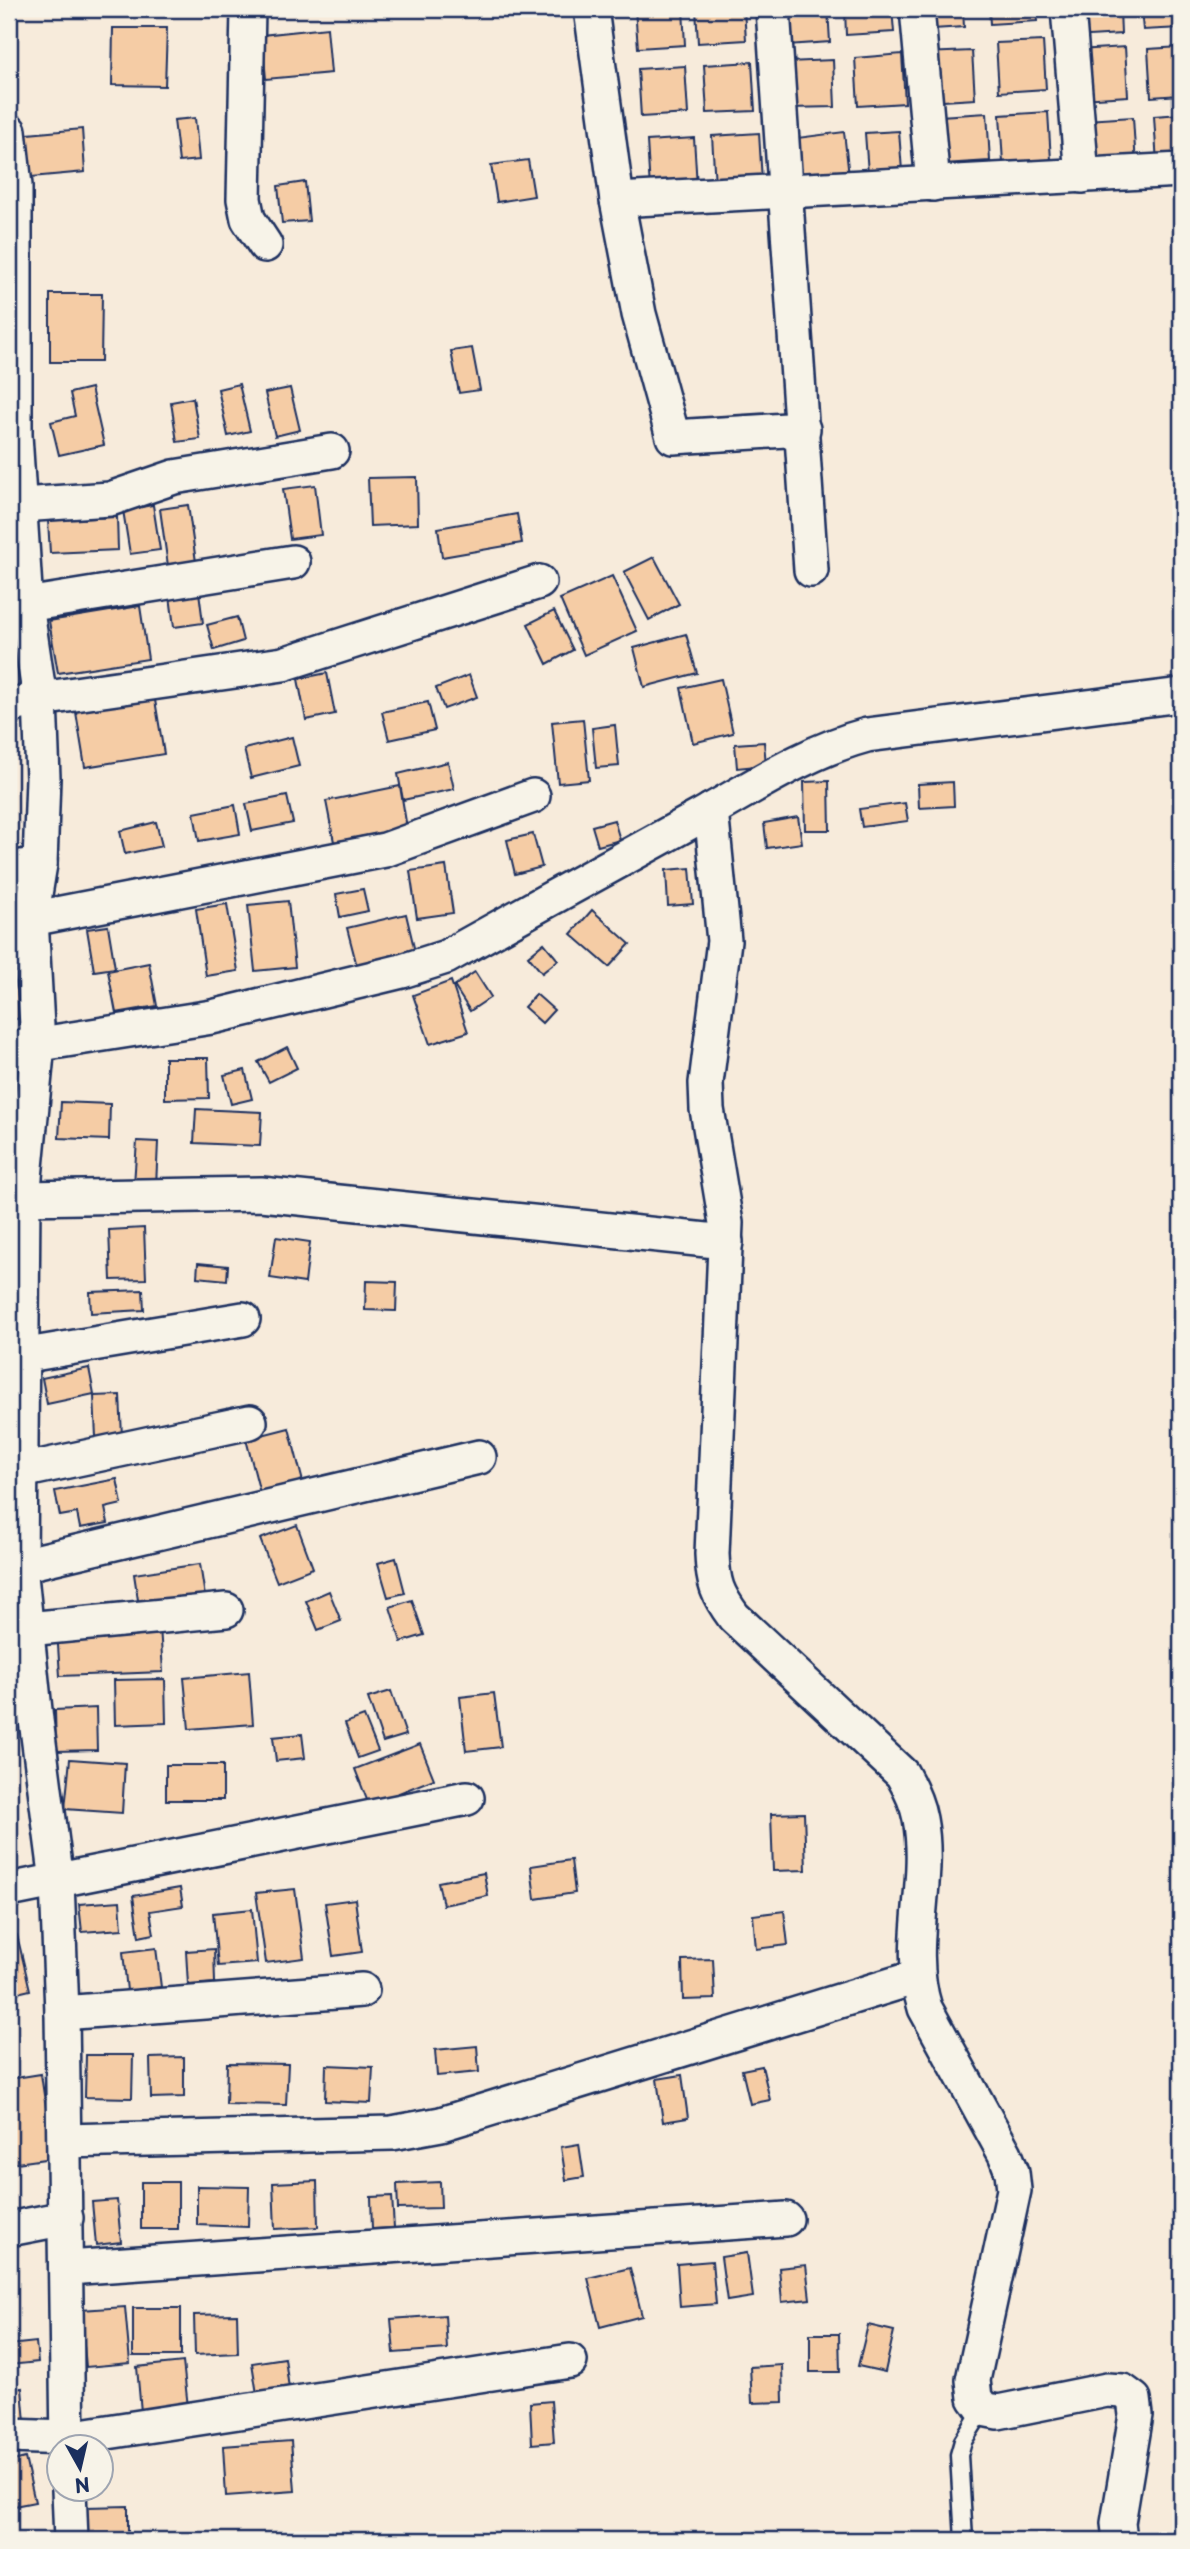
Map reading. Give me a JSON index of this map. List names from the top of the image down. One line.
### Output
{"north":"bottom"}
